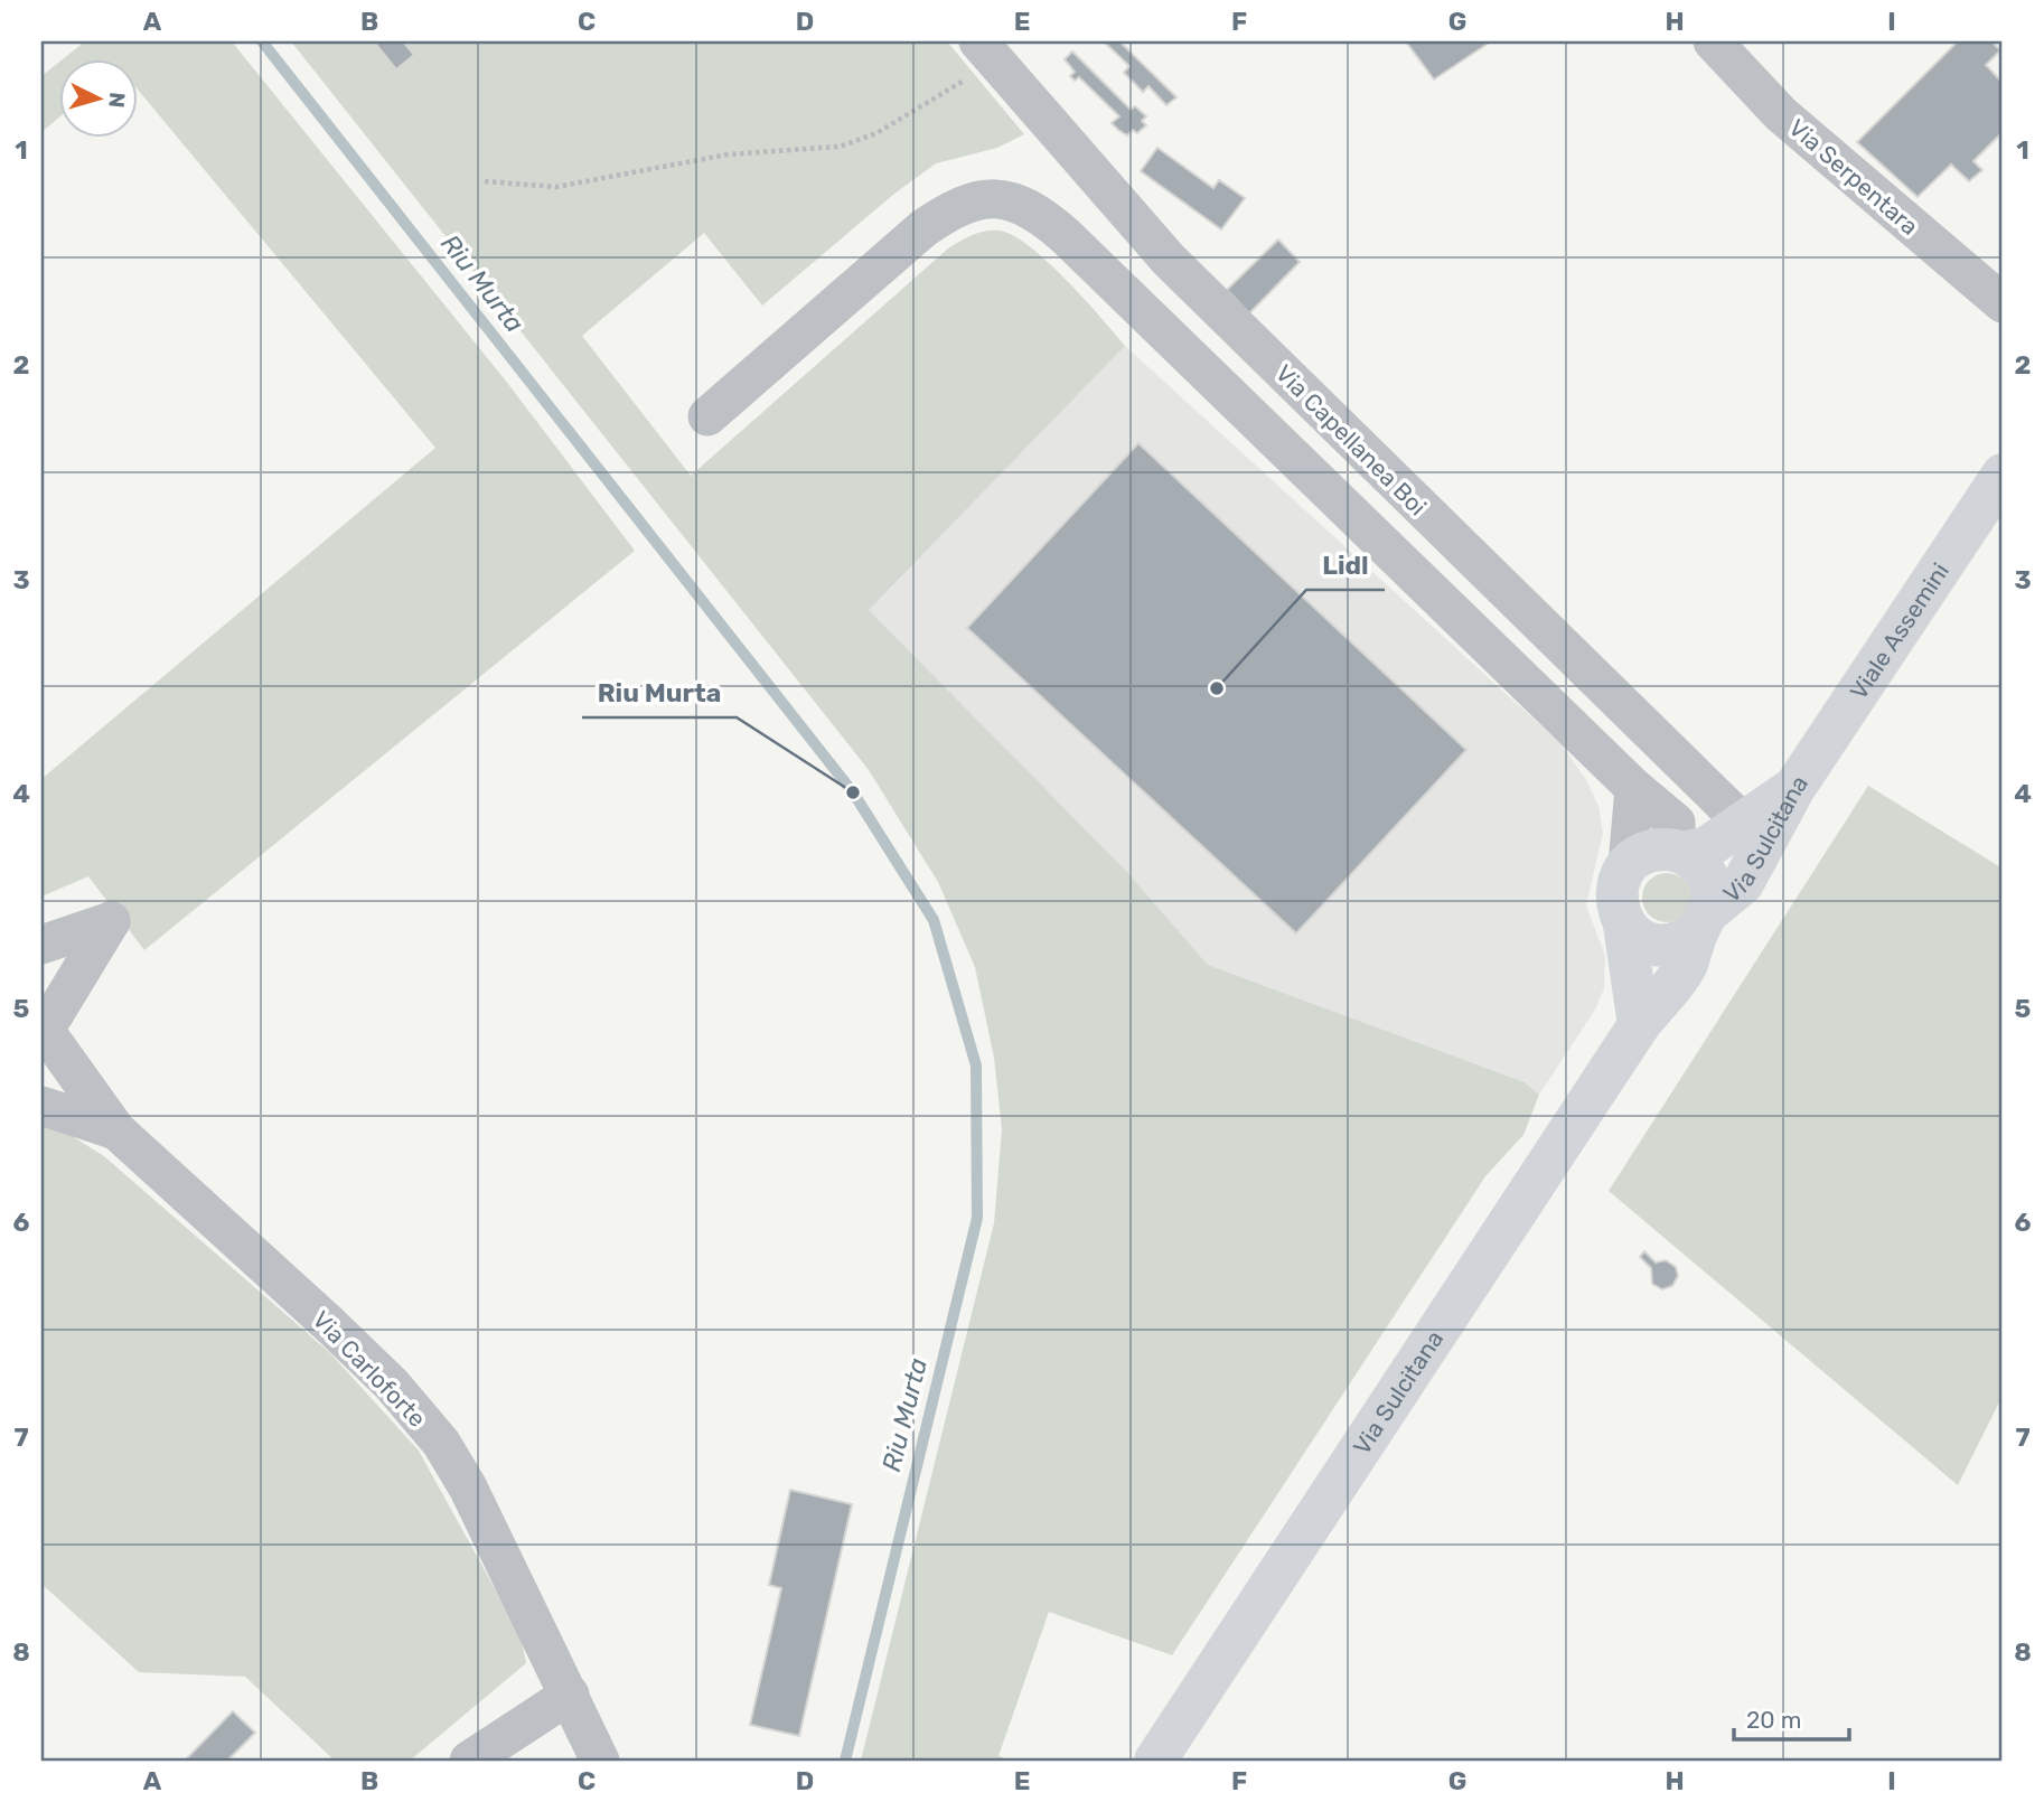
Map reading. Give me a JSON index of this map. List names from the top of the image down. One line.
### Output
{"streets":{"main road":["Viale Assemini","Via Sulcitana"],"street":["Via Serpentara","Via Capellanea Boi","Via Carloforte"]},"crossings":[["Via Capellanea Boi","Via Sulcitana"],["Viale Assemini","Via Sulcitana"]],"water":["Riu Murta"],"places":["Lidl","Riu Murta"],"scale_bar":"20 m","north":"right","grid":{"columns":["A","B","C","D","E","F","G","H","I"],"rows":["1","2","3","4","5","6","7","8"]}}
